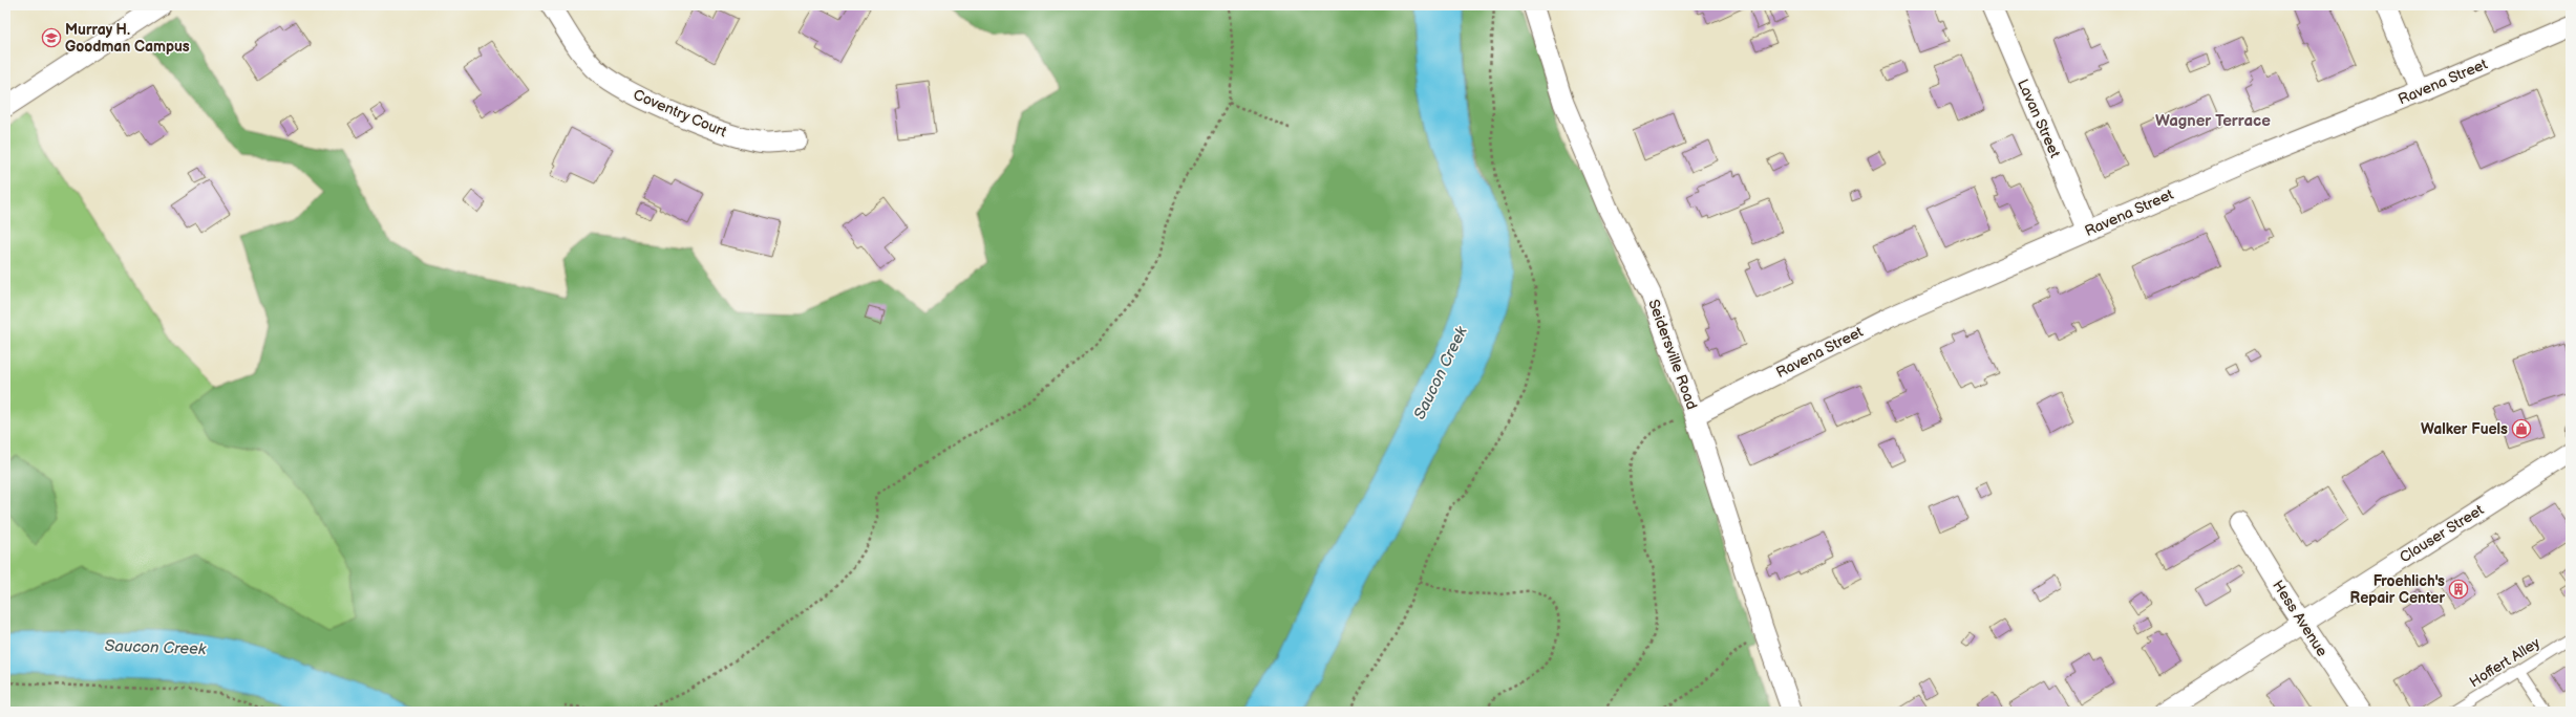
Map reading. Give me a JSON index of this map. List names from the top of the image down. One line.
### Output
{"streets":{"street":["Ravena Street","Coventry Court","Lavan Street","Seidersville Road","Clauser Street","Hess Avenue"],"lane":["Hoffert Alley"]},"crossings":[["Ravena Street","Lavan Street"],["Ravena Street","Seidersville Road"],["Clauser Street","Hess Avenue"]],"districts":["Wagner Terrace"],"water":["Saucon Creek"],"places":{"school or university":["Murray H. Goodman Campus"],"shop":["Walker Fuels"],"building":["Froehlich's Repair Center"]}}
